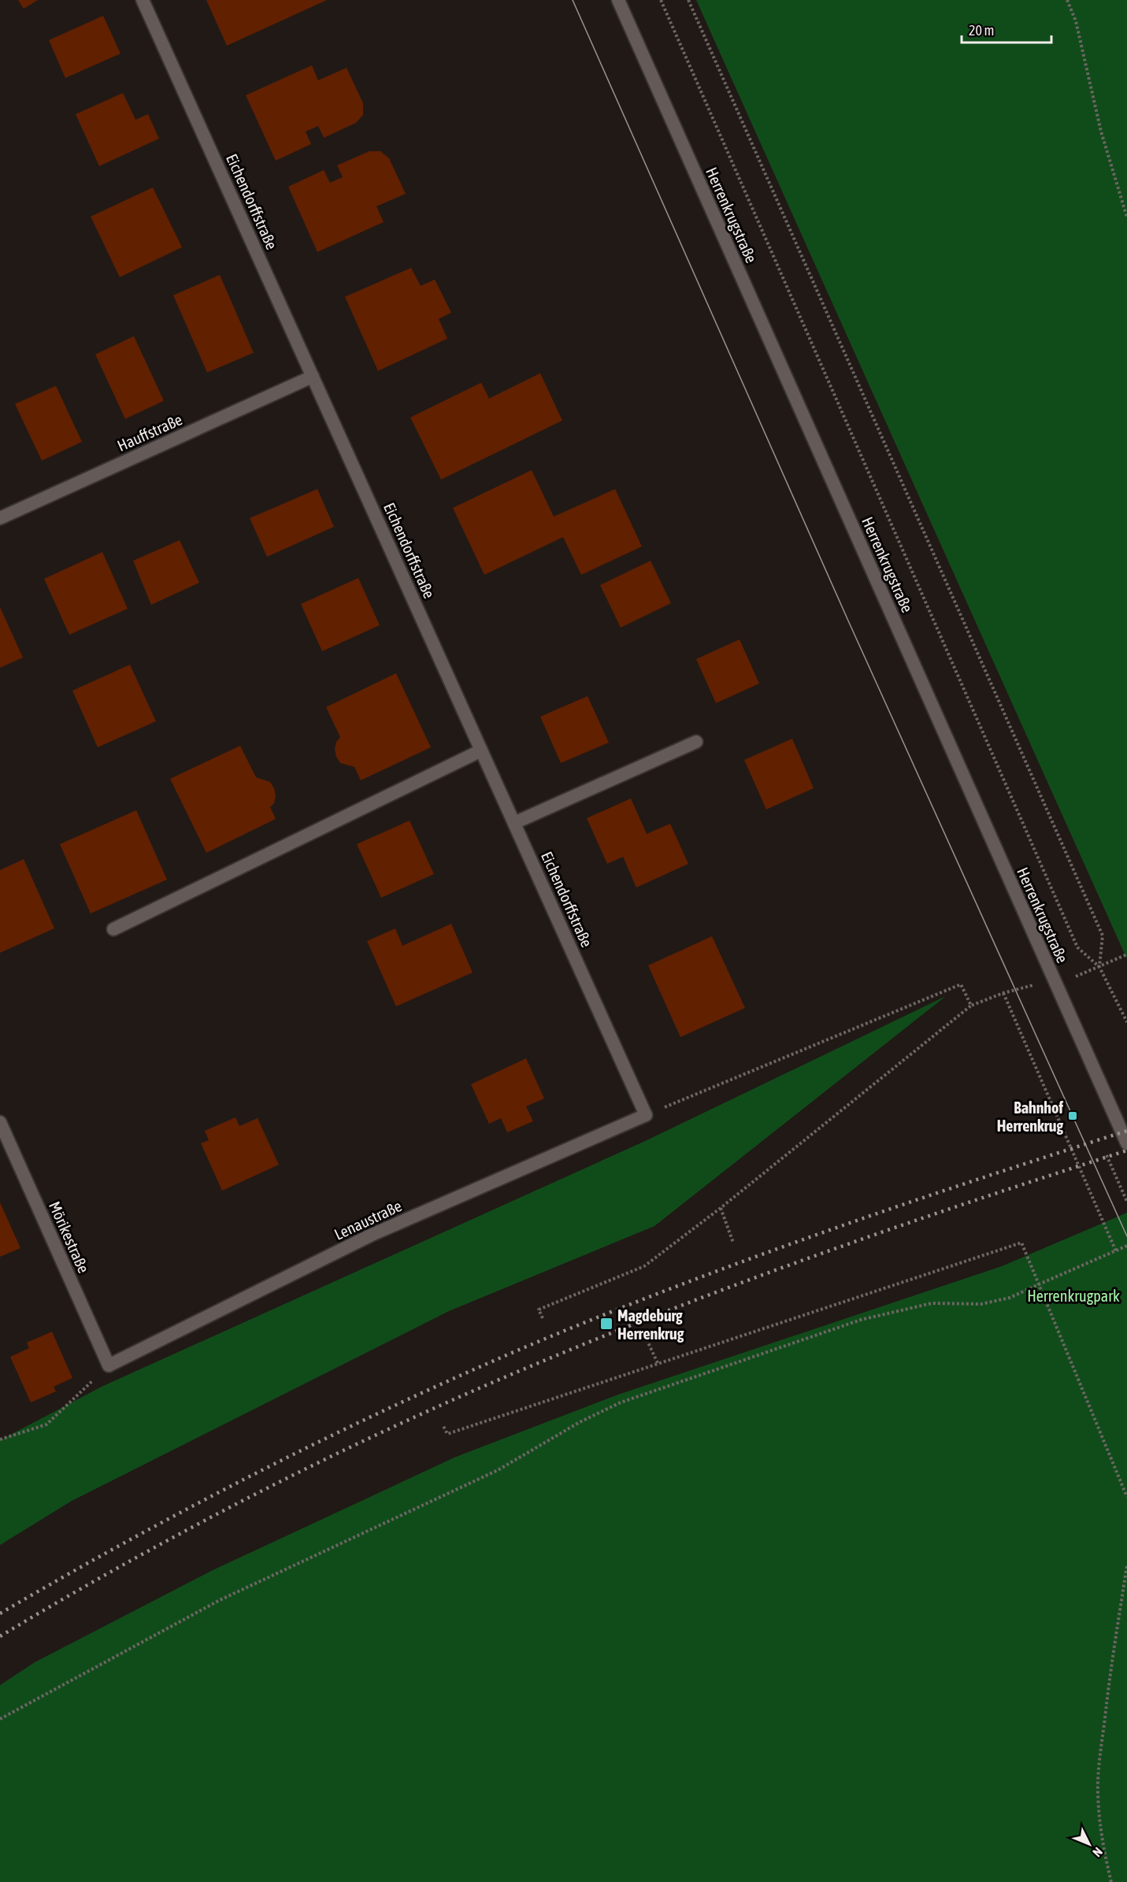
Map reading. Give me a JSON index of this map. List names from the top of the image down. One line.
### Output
{"streets":{"street":["Eichendorffstraße","Herrenkrugstraße","Hauffstraße","Lenaustraße","Mörikestraße"]},"crossings":[["Eichendorffstraße","Hauffstraße"],["Eichendorffstraße","Lenaustraße"],["Lenaustraße","Mörikestraße"]],"parks":["Herrenkrugpark"],"places":{"transit":["Bahnhof Herrenkrug","Magdeburg Herrenkrug"]},"scale_bar":"20 m","north":"bottom right"}
